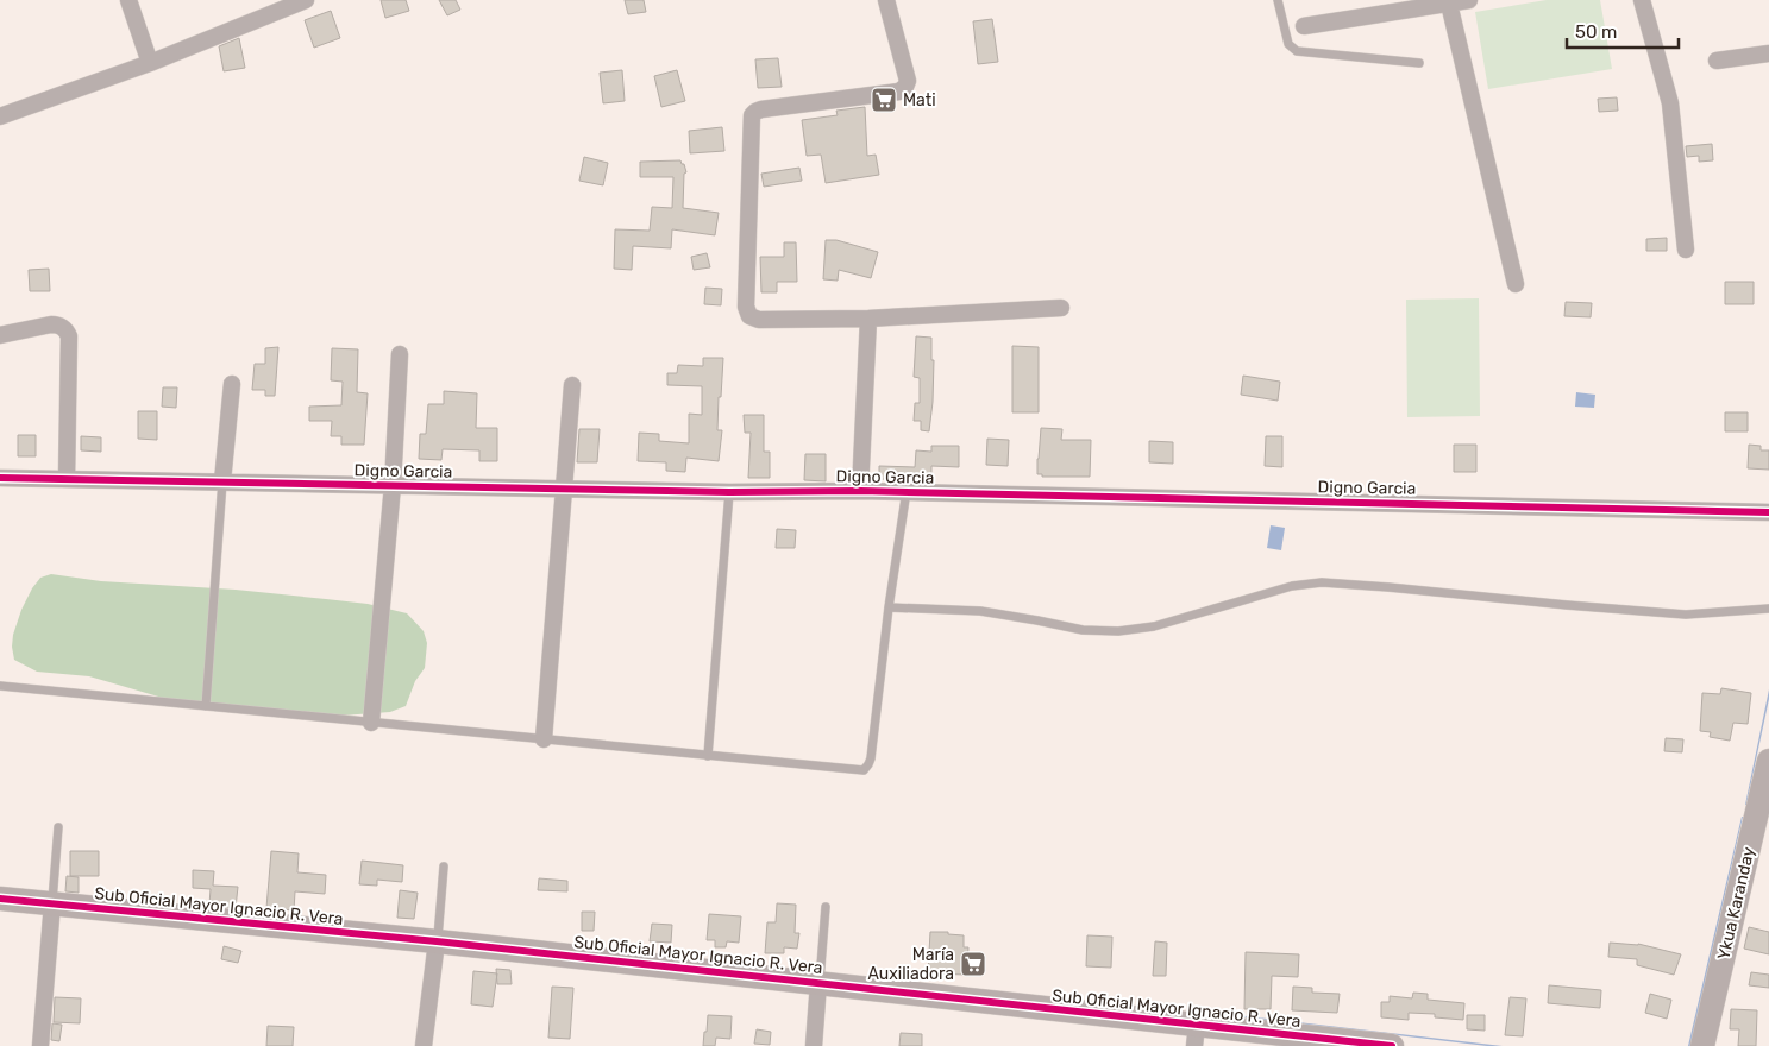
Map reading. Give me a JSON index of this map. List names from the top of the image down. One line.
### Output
{"streets":{"street":["Digno Garcia","Ykua Karanday","Sub Oficial Mayor Ignacio R. Vera"]},"places":{"supermarket":["Mati","María Auxiliadora"]},"scale_bar":"50 m"}
